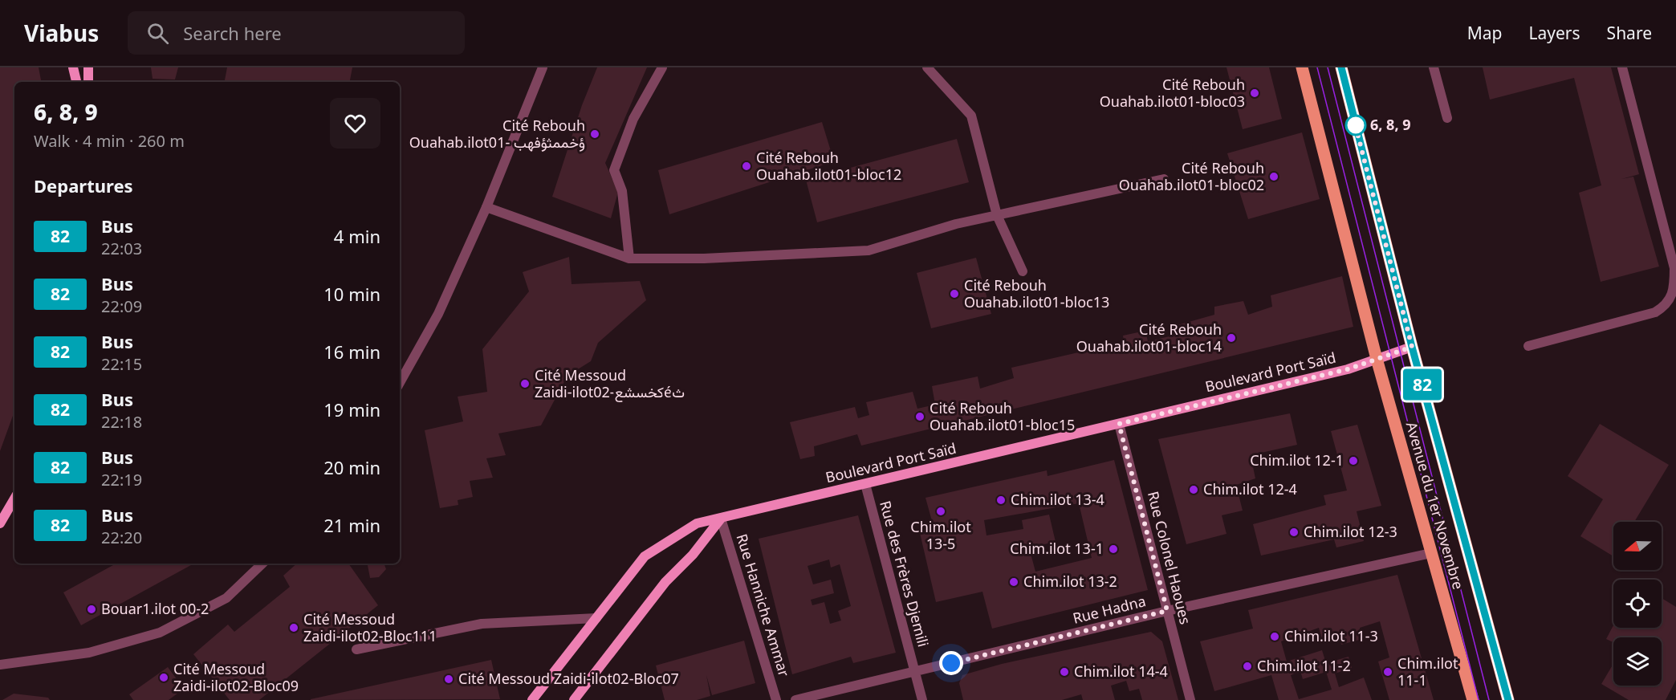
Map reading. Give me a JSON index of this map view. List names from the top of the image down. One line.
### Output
{"streets":{"main road":["Boulevard Port Saïd","Avenue du 1er Novembre"],"street":["Rue Colonel Haoues","Rue des Frères Djemili","Rue Hanniche Ammar","Rue Hadna"]},"crossings":[["Boulevard Port Saïd","Avenue du 1er Novembre"],["Boulevard Port Saïd","Rue Colonel Haoues"],["Boulevard Port Saïd","Rue des Frères Djemili"],["Boulevard Port Saïd","Rue Hanniche Ammar"],["Avenue du 1er Novembre","Rue Hadna"],["Rue Colonel Haoues","Rue Hadna"],["Rue des Frères Djemili","Rue Hadna"]],"places":["Cité Rebouh Ouahab.ilot01-bloc03","6, 8, 9","Cité Rebouh Ouahab.ilot01- ؤخممثؤفهب","Cité Rebouh Ouahab.ilot01-bloc12","Cité Rebouh Ouahab.ilot01-bloc02","Cité Rebouh Ouahab.ilot01-bloc13","Cité Rebouh Ouahab.ilot01-bloc14","Cité Messoud Zaidi-ilot02-كخسشعéث","Cité Rebouh Ouahab.ilot01-bloc15","Chim.ilot 12-1","Chim.ilot 12-4","Chim.ilot 13-4","Chim.ilot 13-5","Chim.ilot 12-3","Chim.ilot 13-1","Chim.ilot 13-2","Bouar1.ilot 00-2","Cité Messoud Zaidi-ilot02-Bloc111","Chim.ilot 11-3","Chim.ilot 11-2","Chim.ilot 14-4","Chim.ilot 11-1","Cité Messoud Zaidi-ilot02-Bloc09","Cité Messoud Zaidi-ilot02-Bloc07"],"lines":["bus line 82"],"north":"left","page":{"header":"Viabus","search":"Search here","nav":["Map","Layers","Share"],"on_map":"82","heading":[["6, 8, 9","Walk · 4 min · 260 m"],"Departures"],"list":[{"mark":"82","name":"Bus","note":"22:03","value":"4 min"},{"mark":"82","name":"Bus","note":"22:09","value":"10 min"},{"mark":"82","name":"Bus","note":"22:15","value":"16 min"},{"mark":"82","name":"Bus","note":"22:18","value":"19 min"},{"mark":"82","name":"Bus","note":"22:19","value":"20 min"},{"mark":"82","name":"Bus","note":"22:20","value":"21 min"}]}}
